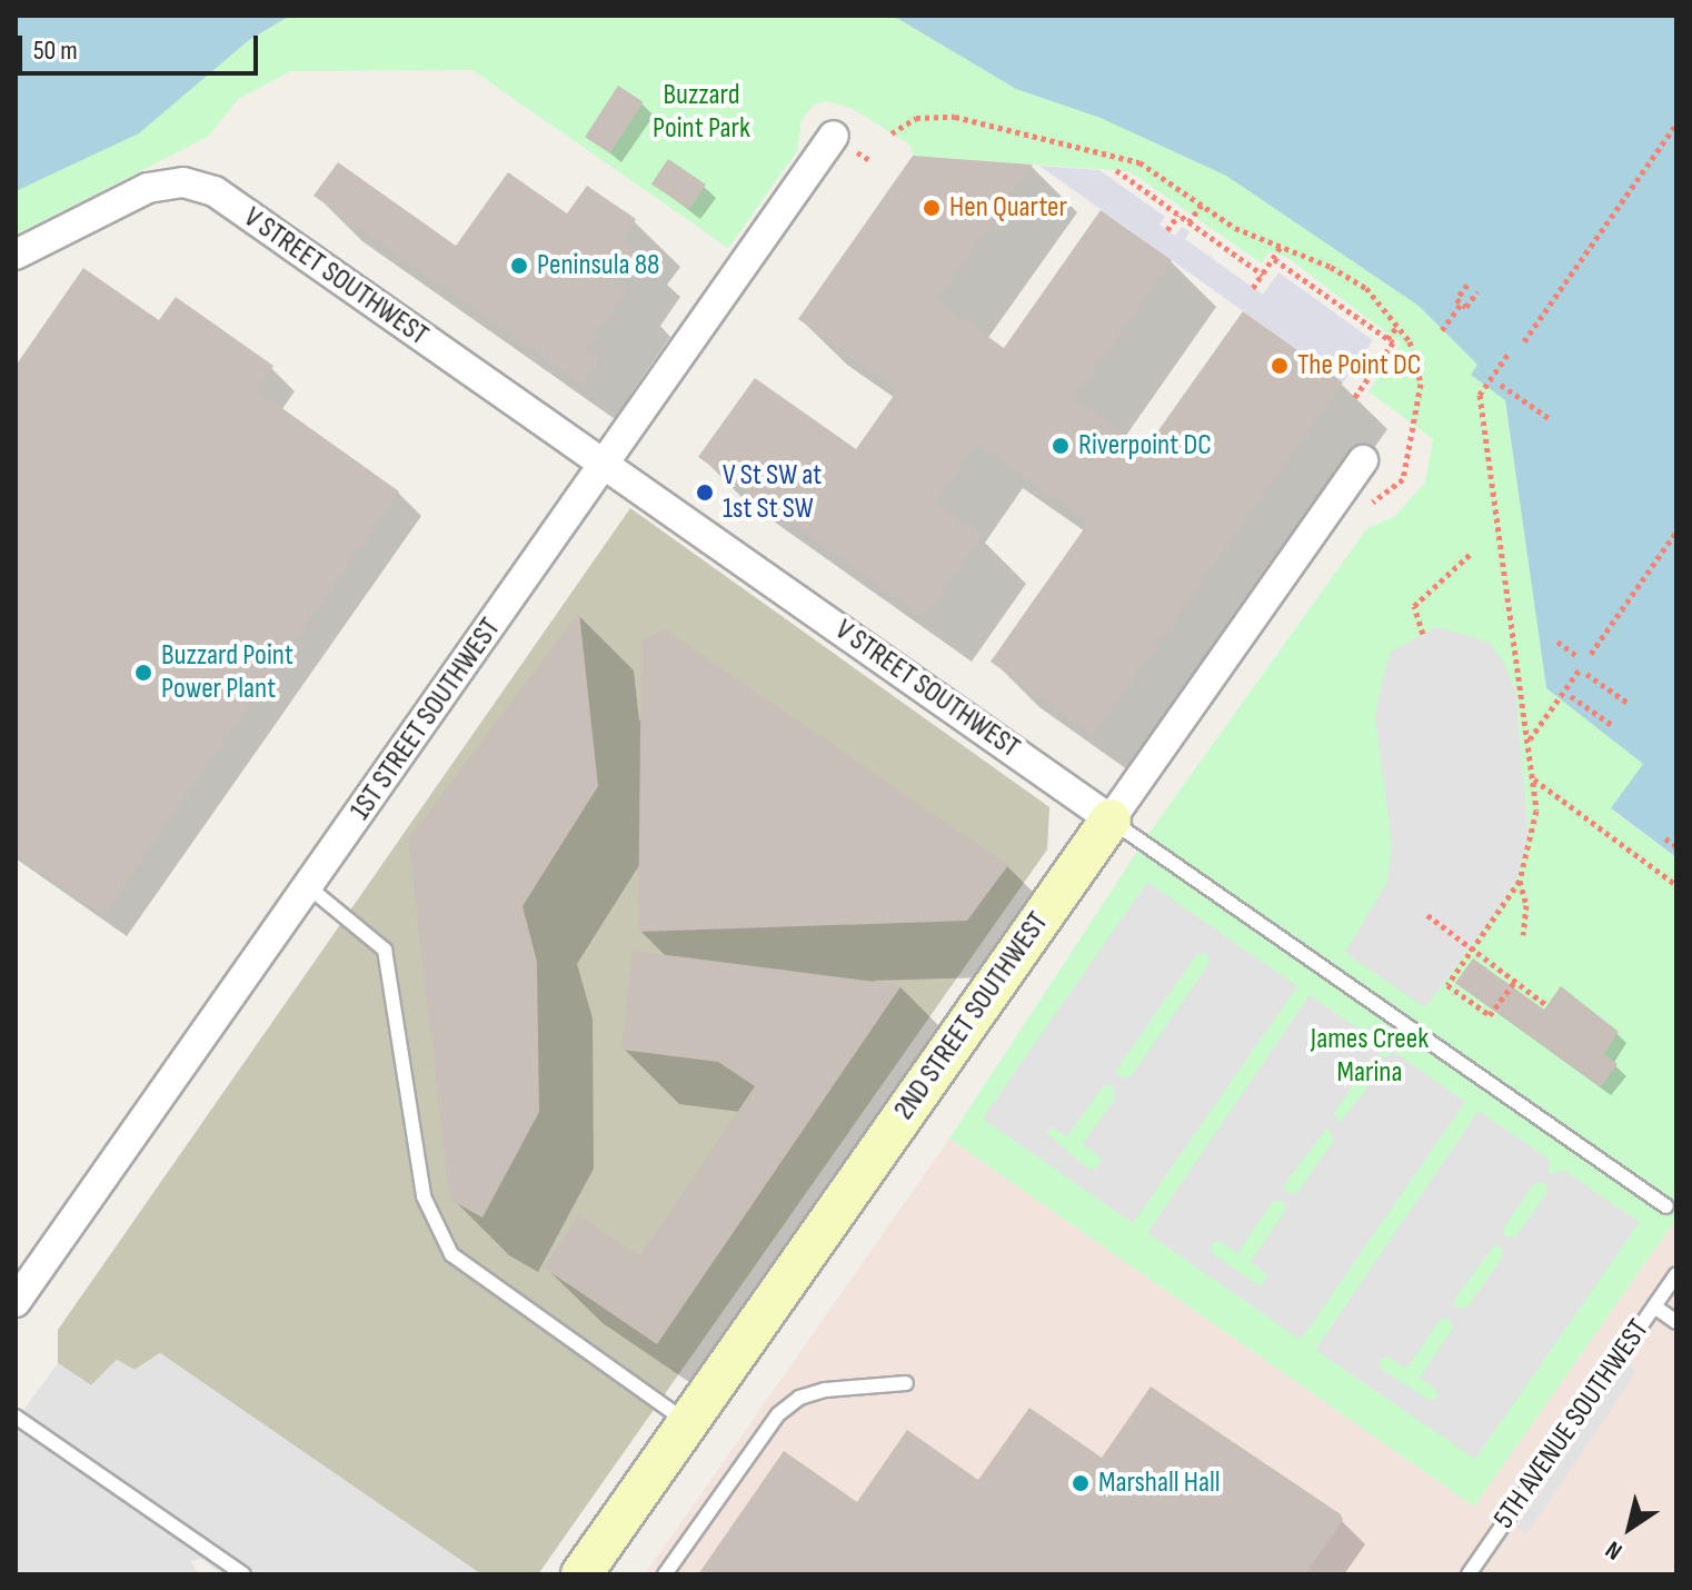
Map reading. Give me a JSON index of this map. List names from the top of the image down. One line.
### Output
{"streets":{"street":["V STREET SOUTHWEST","1ST STREET SOUTHWEST","2ND STREET SOUTHWEST"],"lane":["5TH AVENUE SOUTHWEST"]},"crossings":[["V STREET SOUTHWEST","1ST STREET SOUTHWEST"],["V STREET SOUTHWEST","2ND STREET SOUTHWEST"]],"parks":["Buzzard Point Park","James Creek Marina"],"places":["Hen Quarter","Peninsula 88","The Point DC","Riverpoint DC","V St SW at 1st St SW","Buzzard Point Power Plant","Marshall Hall"],"scale_bar":"50 m","north":"bottom left"}
